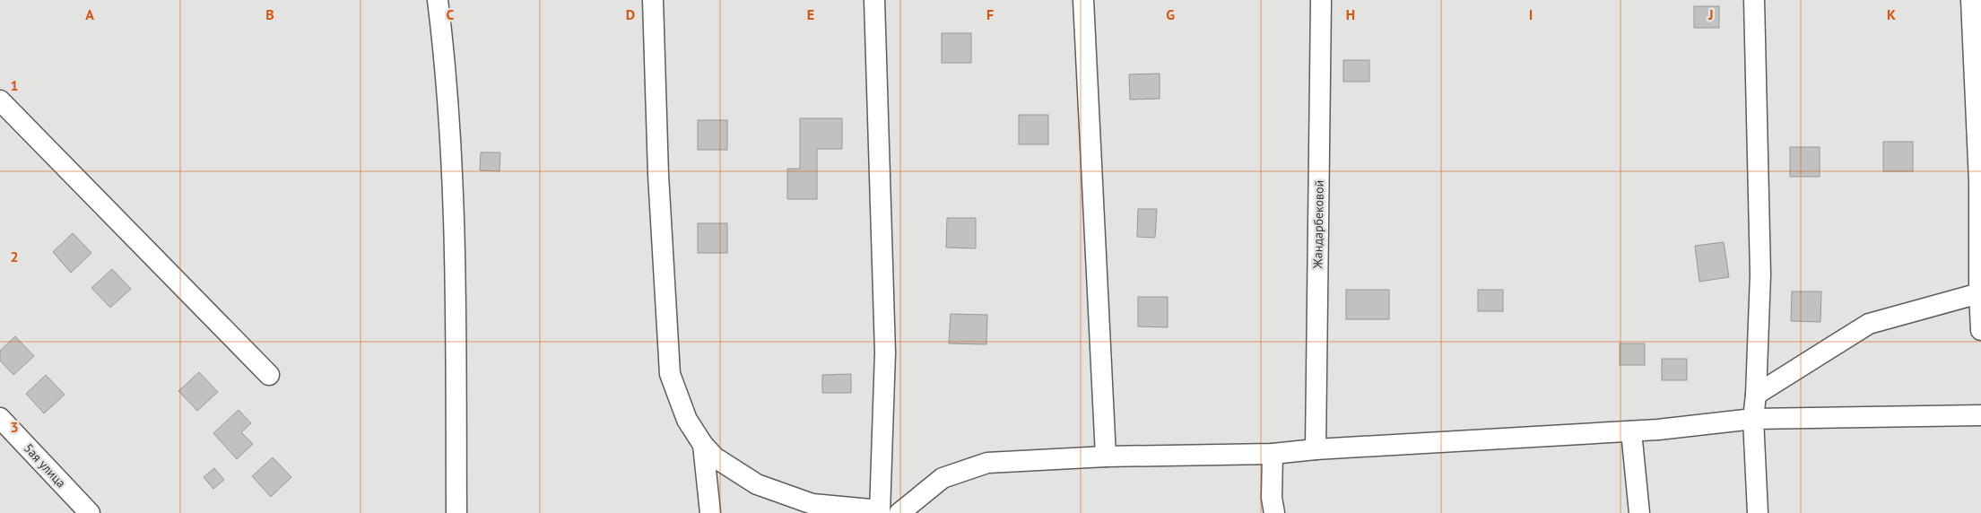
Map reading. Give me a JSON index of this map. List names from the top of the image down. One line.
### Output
{"streets":{"street":["Жандарбековой","5ая улица"]},"grid":{"columns":["A","B","C","D","E","F","G","H","I","J","K"],"rows":["1","2","3"]}}
